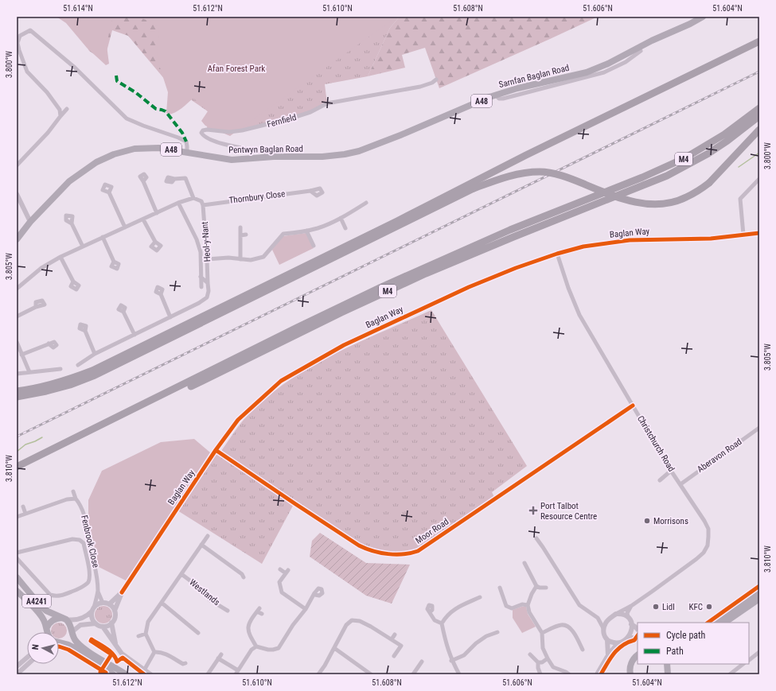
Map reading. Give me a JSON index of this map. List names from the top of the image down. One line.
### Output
{"streets":{"highway":["M4"],"main road":["Sarnfan Baglan Road","A48","Pentwyn Baglan Road","A4241"],"street":["Fernfield","Thornbury Close","Baglan Way","Heol-y-Nant","Christchurch Road","Aberavon Road","Moor Road","Fenbrook Close","Westlands"]},"crossings":[["Sarnfan Baglan Road","Pentwyn Baglan Road"],["Fernfield","Pentwyn Baglan Road"],["Thornbury Close","Heol-y-Nant"],["Baglan Way","Christchurch Road"],["Baglan Way","Moor Road"],["Baglan Way","Fenbrook Close"],["Christchurch Road","Aberavon Road"],["Christchurch Road","Moor Road"]],"parks":["Afan Forest Park"],"places":{"health":["Port Talbot Resource Centre"],"other":["Morrisons","Lidl","KFC"]},"legend":["Cycle path","Path"],"north":"left","coordinates":["51.614°N","51.612°N","51.610°N","51.608°N","51.606°N","51.604°N","3.800°W","3.805°W","3.810°W"]}
